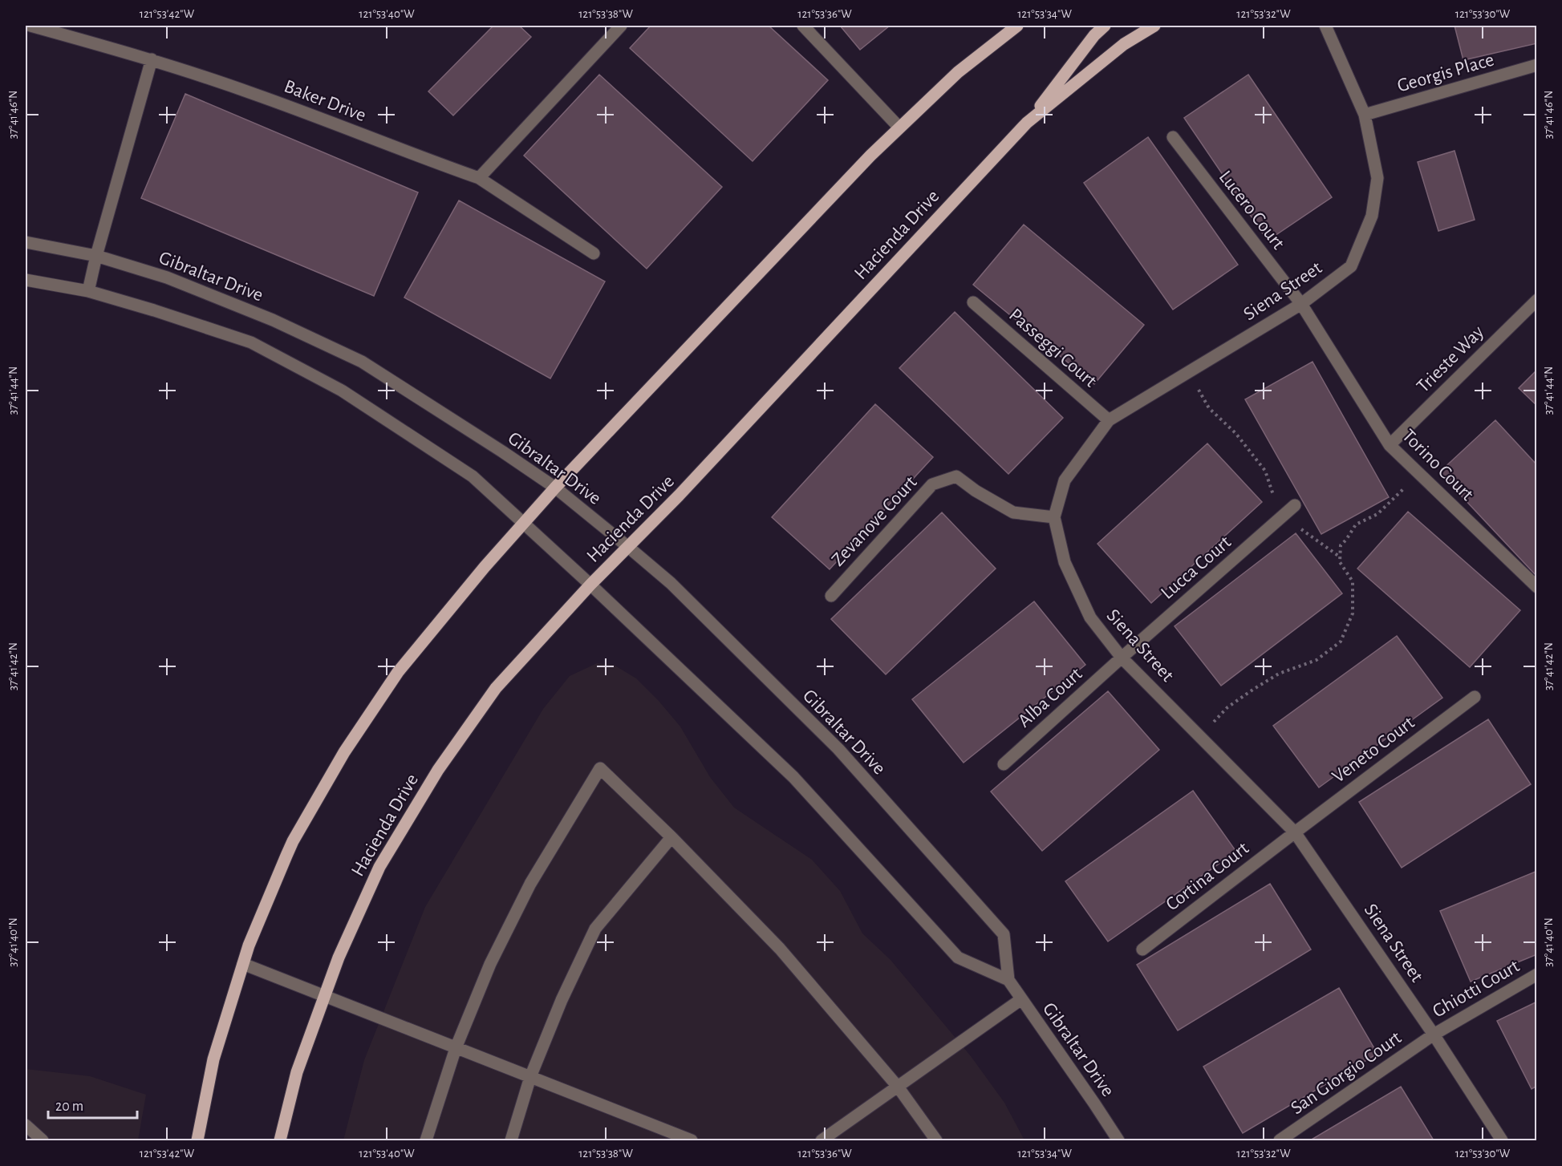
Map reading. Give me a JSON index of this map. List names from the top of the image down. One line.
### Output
{"streets":{"main road":["Hacienda Drive"],"street":["Georgis Place","Baker Drive","Lucero Court","Gibraltar Drive","Siena Street","Passeggi Court","Trieste Way","Torino Court","Zevanove Court","Lucca Court","Alba Court","Veneto Court","Cortina Court","Ghiotti Court","San Giorgio Court"]},"crossings":[["Georgis Place","Siena Street"],["Lucero Court","Siena Street"],["Lucero Court","Torino Court"],["Hacienda Drive","Gibraltar Drive"],["Siena Street","Passeggi Court"],["Siena Street","Torino Court"],["Siena Street","Zevanove Court"],["Siena Street","Lucca Court"],["Siena Street","Alba Court"],["Siena Street","Veneto Court"],["Siena Street","Cortina Court"],["Siena Street","Ghiotti Court"],["Siena Street","San Giorgio Court"],["Trieste Way","Torino Court"],["Lucca Court","Alba Court"],["Veneto Court","Cortina Court"],["Ghiotti Court","San Giorgio Court"]],"scale_bar":"20 m","coordinates":["121°53'42\"W","121°53'40\"W","121°53'38\"W","121°53'36\"W","121°53'34\"W","121°53'32\"W","121°53'30\"W","37°41'46\"N","37°41'44\"N","37°41'42\"N","37°41'40\"N"]}
